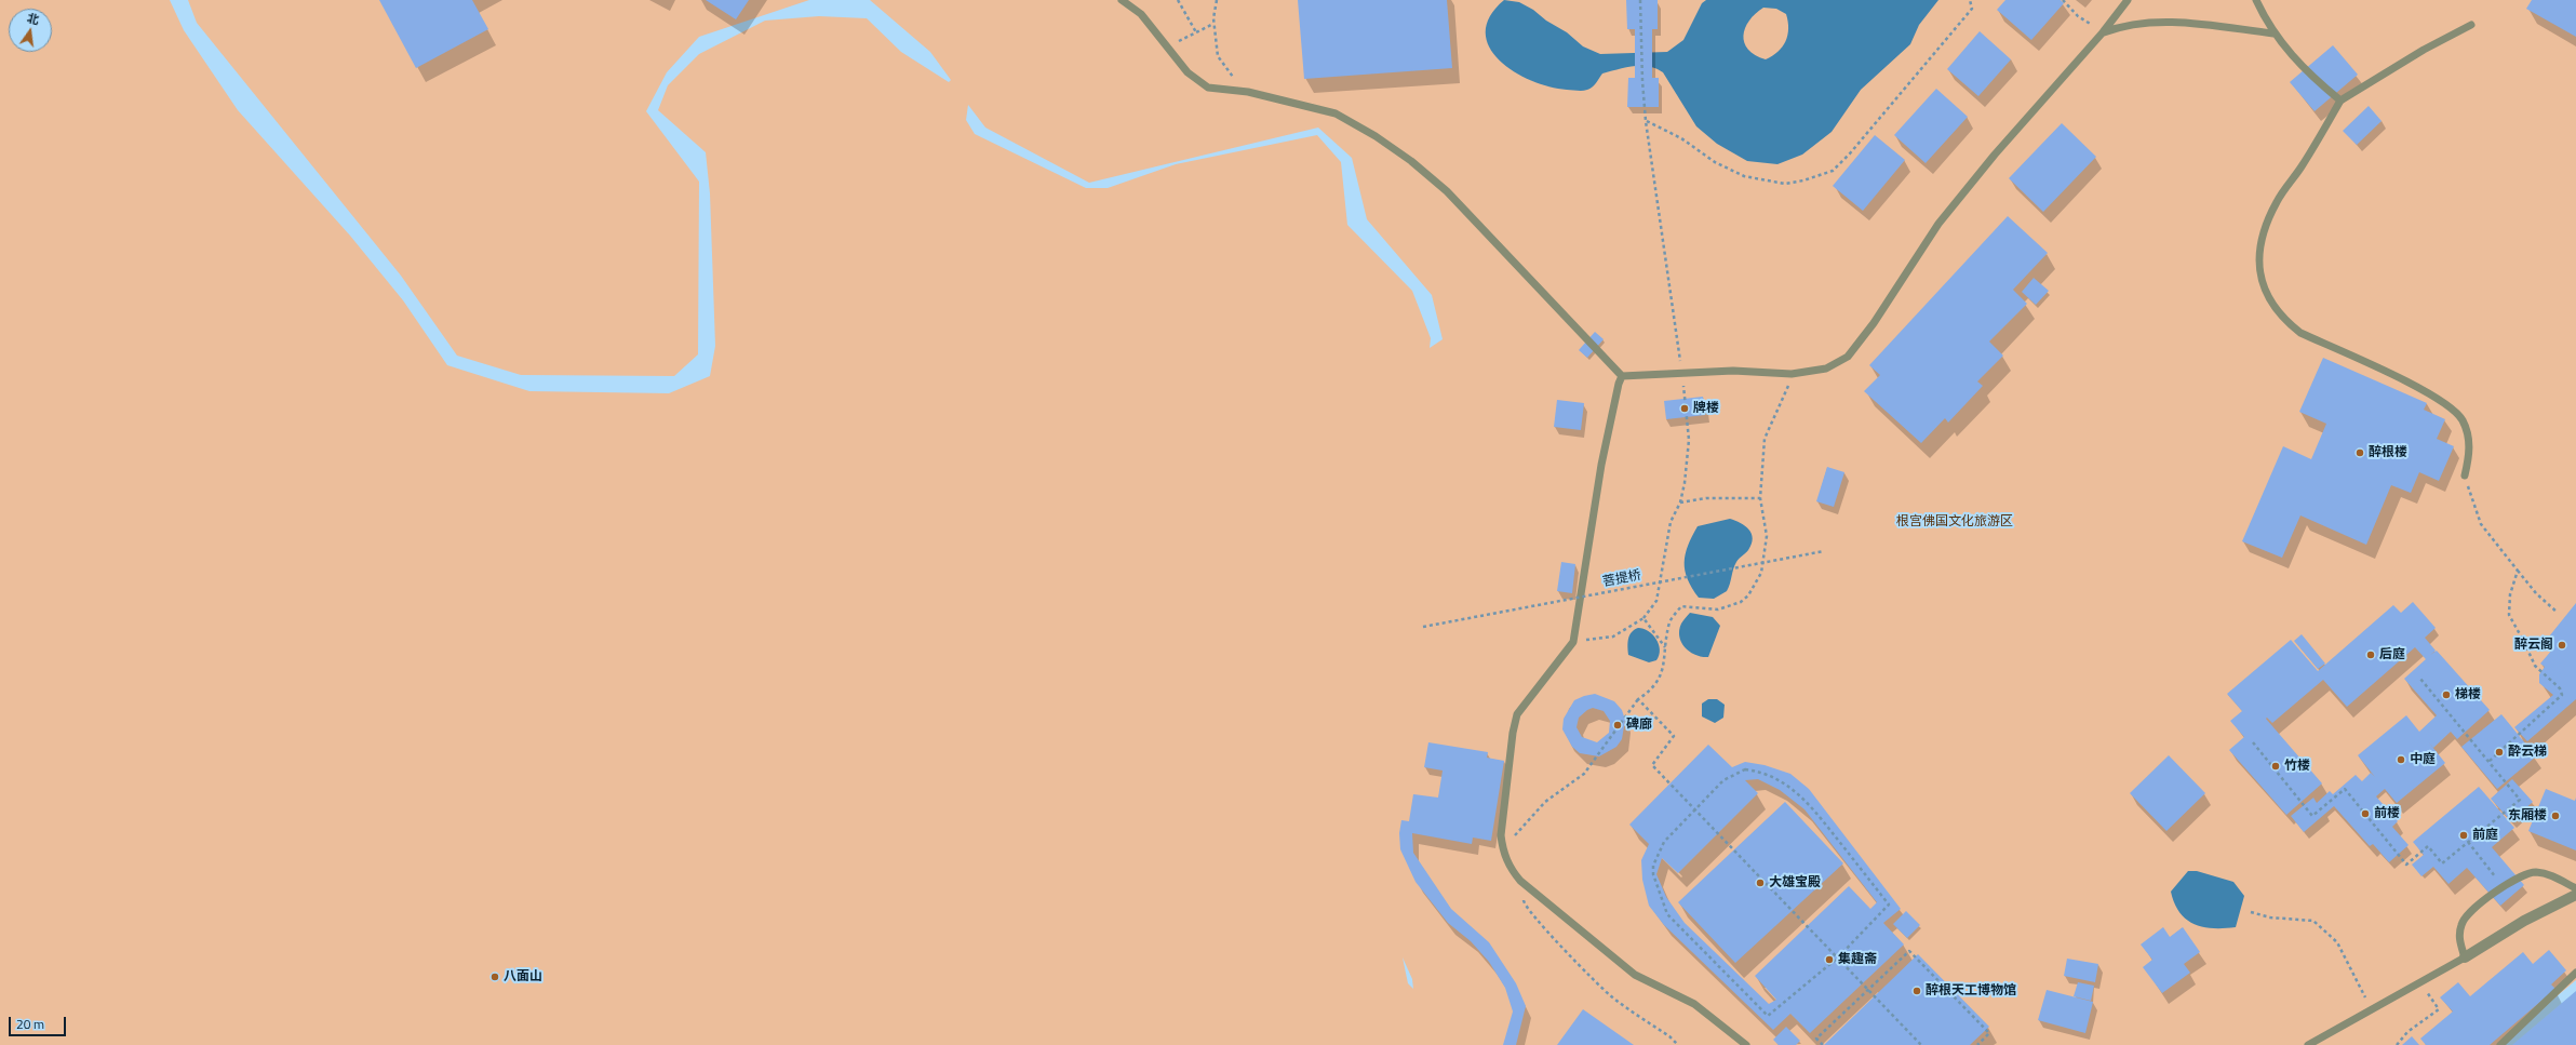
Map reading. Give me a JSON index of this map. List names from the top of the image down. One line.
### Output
{"streets":{"path":["菩提桥"]},"parks":["根宫佛国文化旅游区"],"places":["牌楼","醉根楼","醉云阁","后庭","梯楼","碑廊","酔云梯","中庭","竹楼","前楼","东厢楼","前庭","大雄宝殿","集趣斋","八面山","醉根天工博物馆"],"scale_bar":"20 m","north":"top"}
